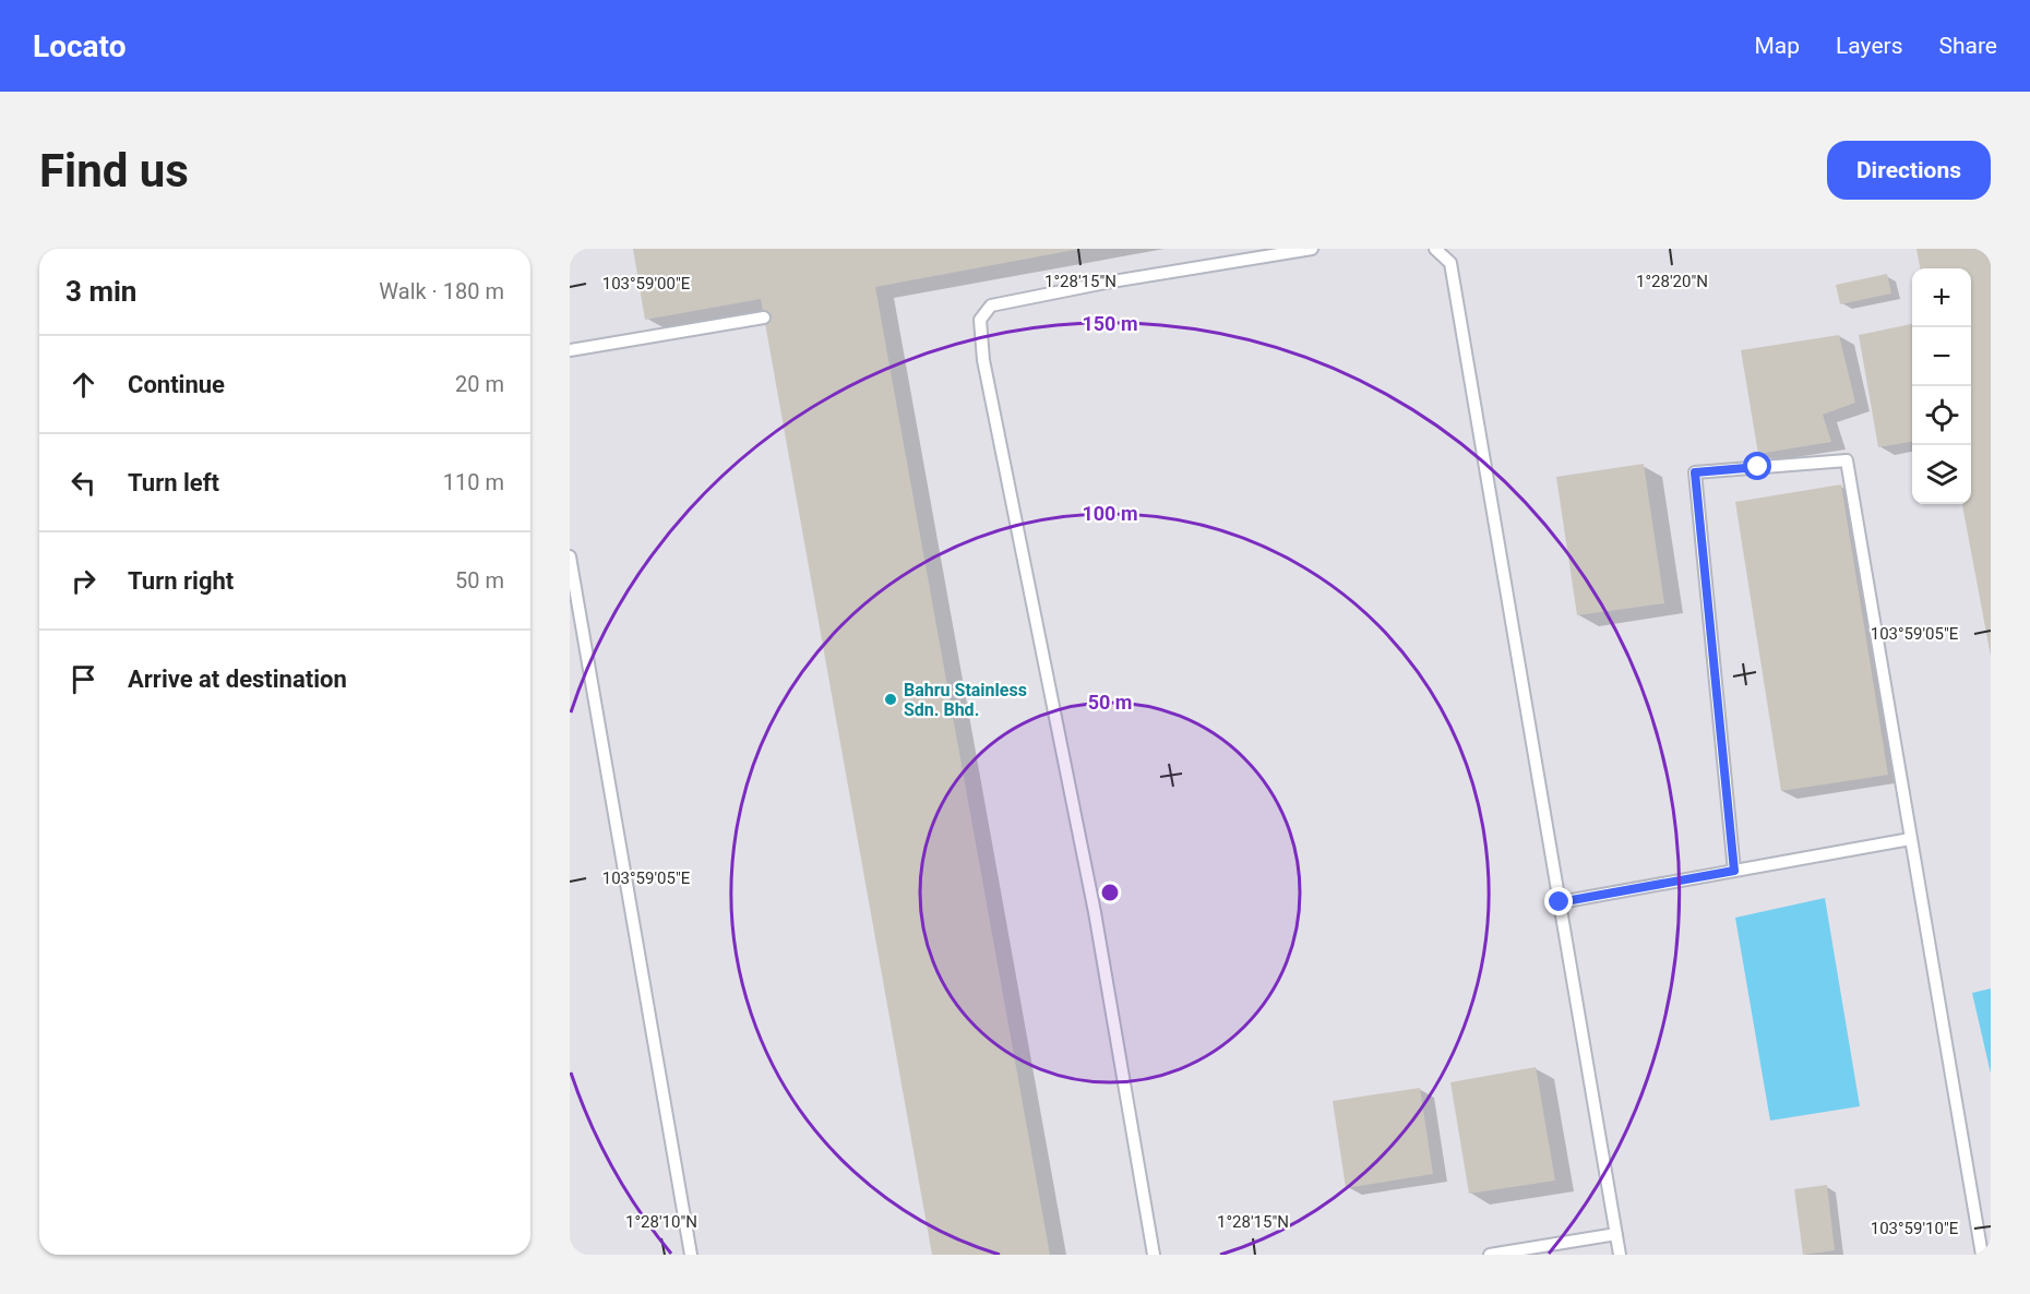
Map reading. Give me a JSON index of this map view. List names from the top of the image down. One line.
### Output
{"places":["Bahru Stainless Sdn. Bhd."],"page":{"header":"Locato","nav":["Map","Layers","Share"],"buttons":"Directions","title":"Find us","heading":["3 min","Walk · 180 m"],"map_buttons":["+","−"],"list":[["Continue","20 m"],["Turn left","110 m"],["Turn right","50 m"],"Arrive at destination"]},"coordinates":["1°28'15\"N","1°28'20\"N","103°59'00\"E","103°59'05\"E","1°28'10\"N","103°59'10\"E"],"rings":["150 m","100 m","50 m"]}
